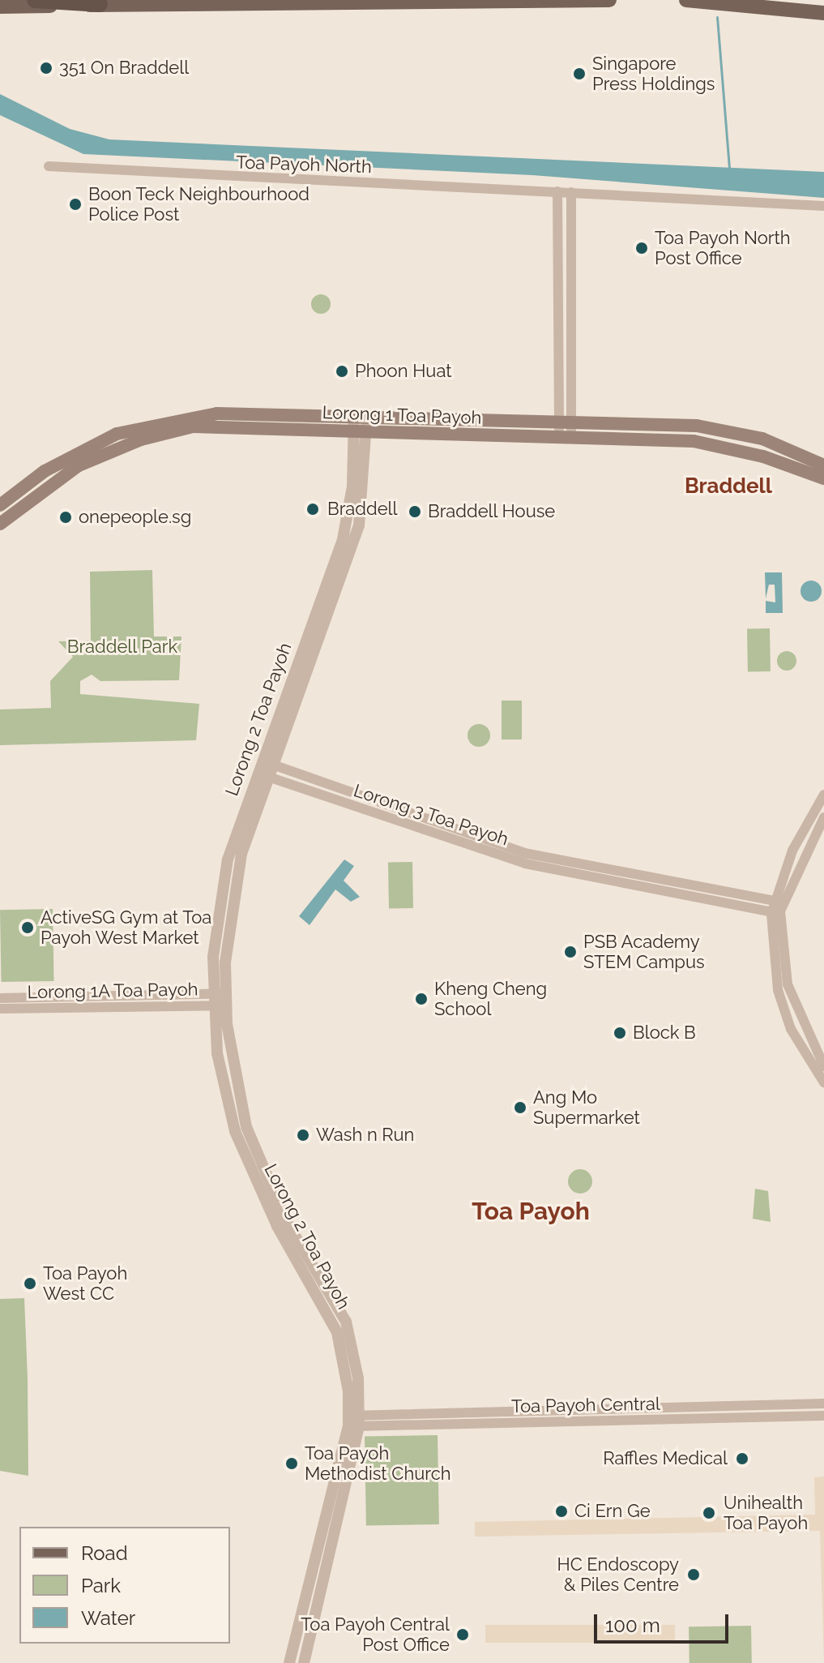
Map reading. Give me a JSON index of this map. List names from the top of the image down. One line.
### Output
{"streets":{"main road":["Lorong 1 Toa Payoh"],"street":["Toa Payoh North","Lorong 2 Toa Payoh","Lorong 3 Toa Payoh","Lorong 1A Toa Payoh","Toa Payoh Central"]},"crossings":[["Lorong 1 Toa Payoh","Lorong 2 Toa Payoh"],["Lorong 2 Toa Payoh","Lorong 3 Toa Payoh"],["Lorong 2 Toa Payoh","Lorong 1A Toa Payoh"],["Lorong 2 Toa Payoh","Toa Payoh Central"]],"districts":["Braddell","Toa Payoh"],"parks":["Braddell Park"],"places":["351 On Braddell","Singapore Press Holdings","Boon Teck Neighbourhood Police Post","Toa Payoh North Post Office","Phoon Huat","Braddell","Braddell House","onepeople.sg","ActiveSG Gym at Toa Payoh West Market","PSB Academy STEM Campus","Kheng Cheng School","Block B","Ang Mo Supermarket","Wash n Run","Toa Payoh West CC","Raffles Medical","Toa Payoh Methodist Church","Ci Ern Ge","Unihealth Toa Payoh","HC Endoscopy & Piles Centre","Toa Payoh Central Post Office"],"legend":["Road","Park","Water"],"scale_bar":"100 m"}
